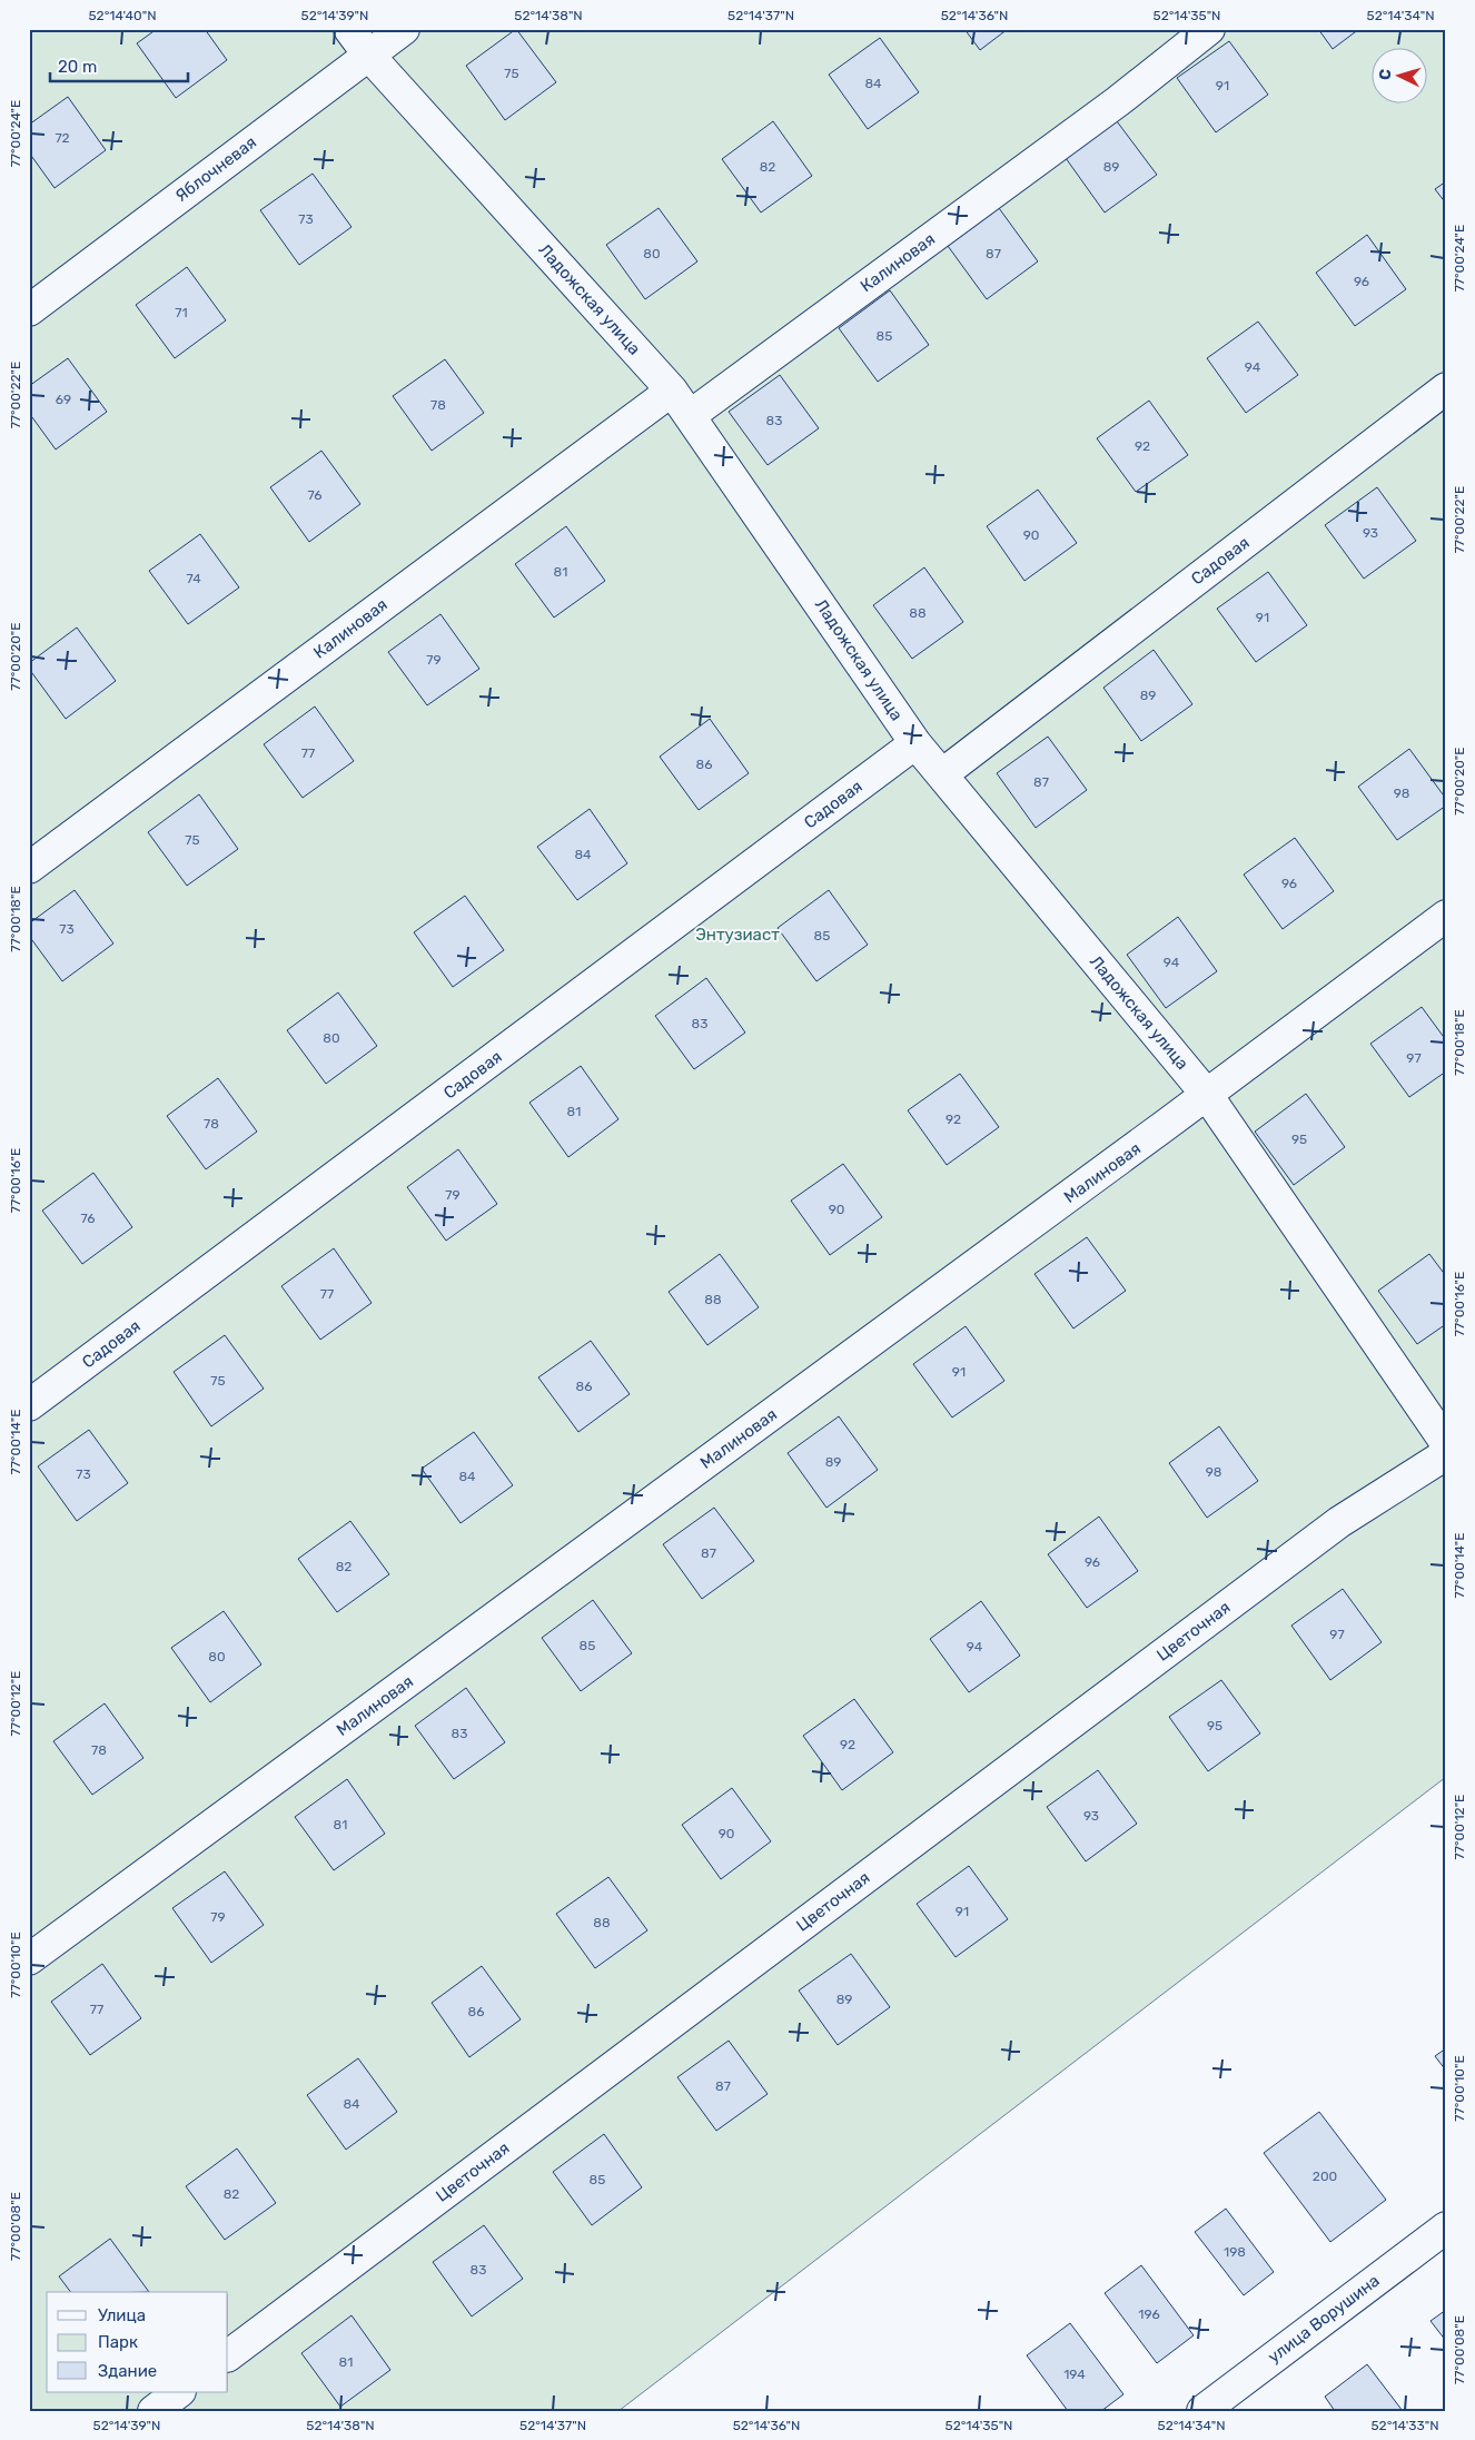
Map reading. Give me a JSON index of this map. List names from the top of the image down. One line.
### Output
{"streets":{"street":["Яблочневая","Калиновая","Ладожская улица","Садовая","Малиновая","Цветочная","улица Ворушина"]},"crossings":[["Яблочневая","Ладожская улица"],["Калиновая","Ладожская улица"],["Ладожская улица","Садовая"],["Ладожская улица","Малиновая"]],"parks":["Энтузиаст"],"house_numbers":["75","84","91","72","82","89","73","80","87","96","71","85","94","69","78","83","92","76","93","90","81","74","88","91","79","89","77","86","87","98","75","84","96","73","85","94","83","80","97","81","92","78","95","79","90","76","77","88","91","75","86","89","98","73","84","87","96","82","97","85","94","80","95","83","92","78","93","81","90","91","79","88","89","77","86","87","84","200","85","82","198","83","196","81","194"],"legend":["Улица","Парк","Здание"],"scale_bar":"20 m","north":"left","coordinates":["52°14'40\"N","52°14'39\"N","52°14'38\"N","52°14'37\"N","52°14'36\"N","52°14'35\"N","52°14'34\"N","77°00'24\"E","77°00'22\"E","77°00'20\"E","77°00'18\"E","77°00'16\"E","77°00'14\"E","77°00'12\"E","77°00'10\"E","77°00'08\"E","52°14'33\"N"]}
